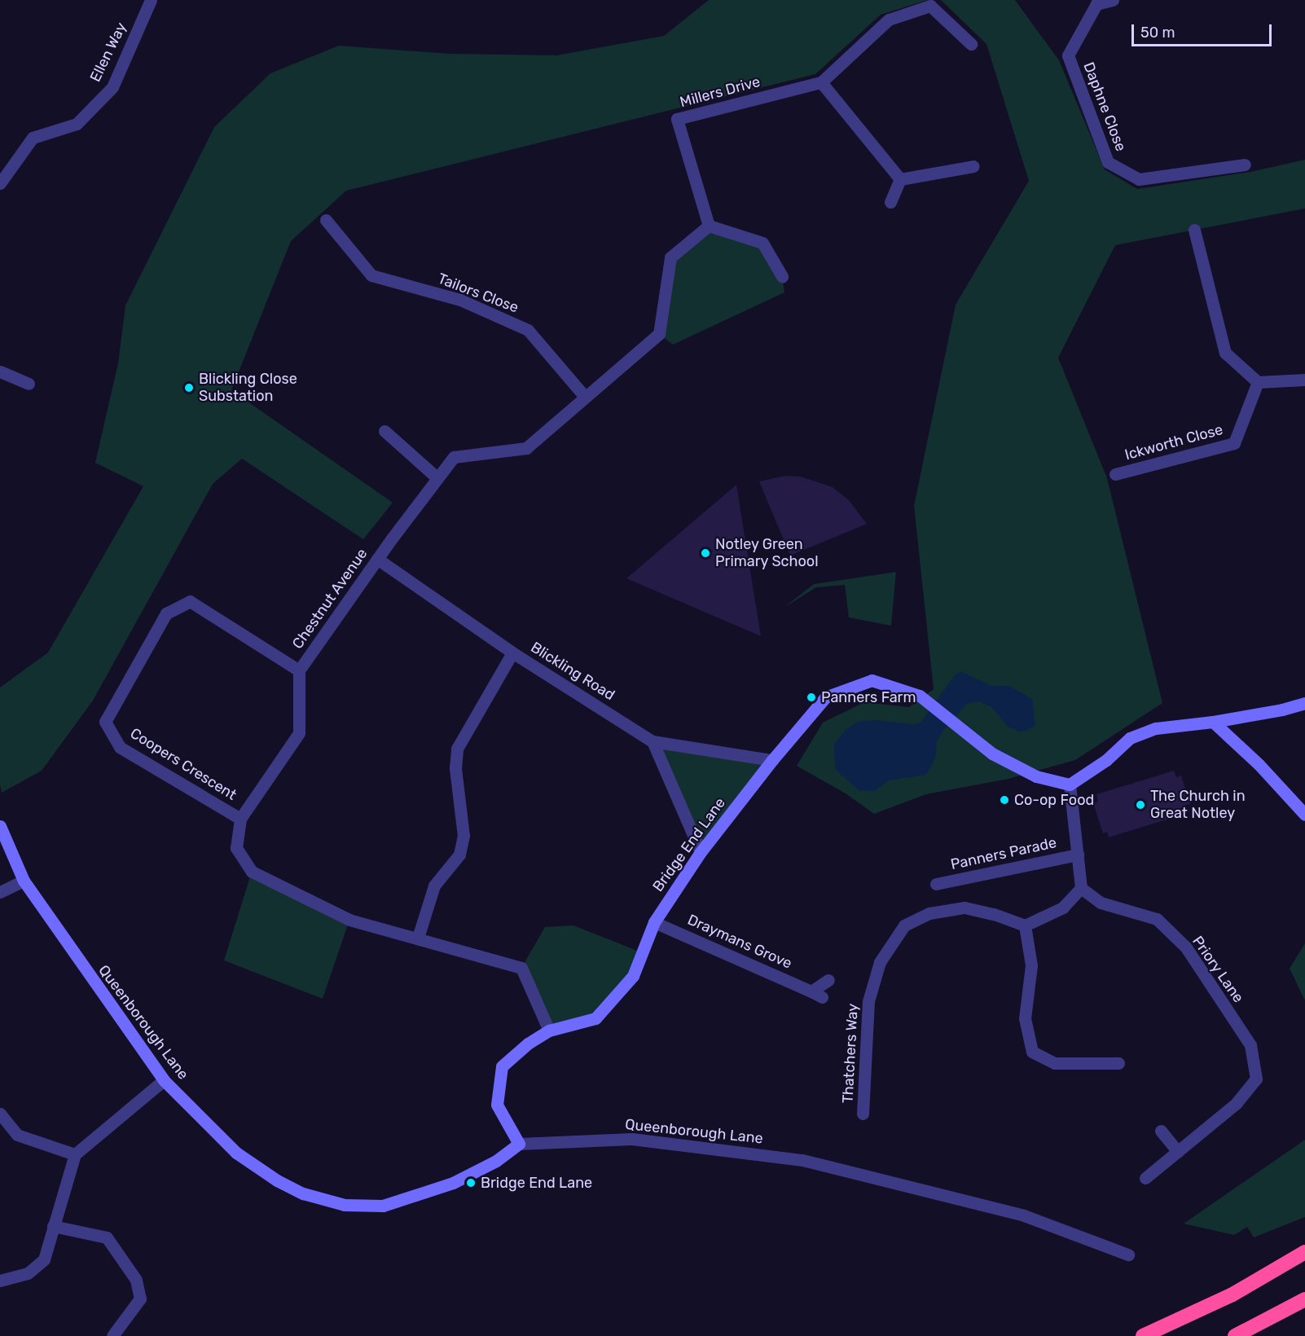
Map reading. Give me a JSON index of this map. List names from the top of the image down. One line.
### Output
{"streets":{"street":["Ellen Way","Millers Drive","Daphne Close","Tailors Close","Ickworth Close","Chestnut Avenue","Blickling Road","Coopers Crescent","Bridge End Lane","Panners Parade","Draymans Grove","Priory Lane","Queenborough Lane","Thatchers Way"]},"crossings":[["Millers Drive","Chestnut Avenue"],["Tailors Close","Chestnut Avenue"],["Chestnut Avenue","Blickling Road"],["Chestnut Avenue","Coopers Crescent"],["Chestnut Avenue","Bridge End Lane"],["Blickling Road","Bridge End Lane"],["Bridge End Lane","Draymans Grove"],["Bridge End Lane","Queenborough Lane"]],"places":["Blickling Close Substation","Notley Green Primary School","Panners Farm","Co-op Food","The Church in Great Notley","Bridge End Lane"],"scale_bar":"50 m"}
